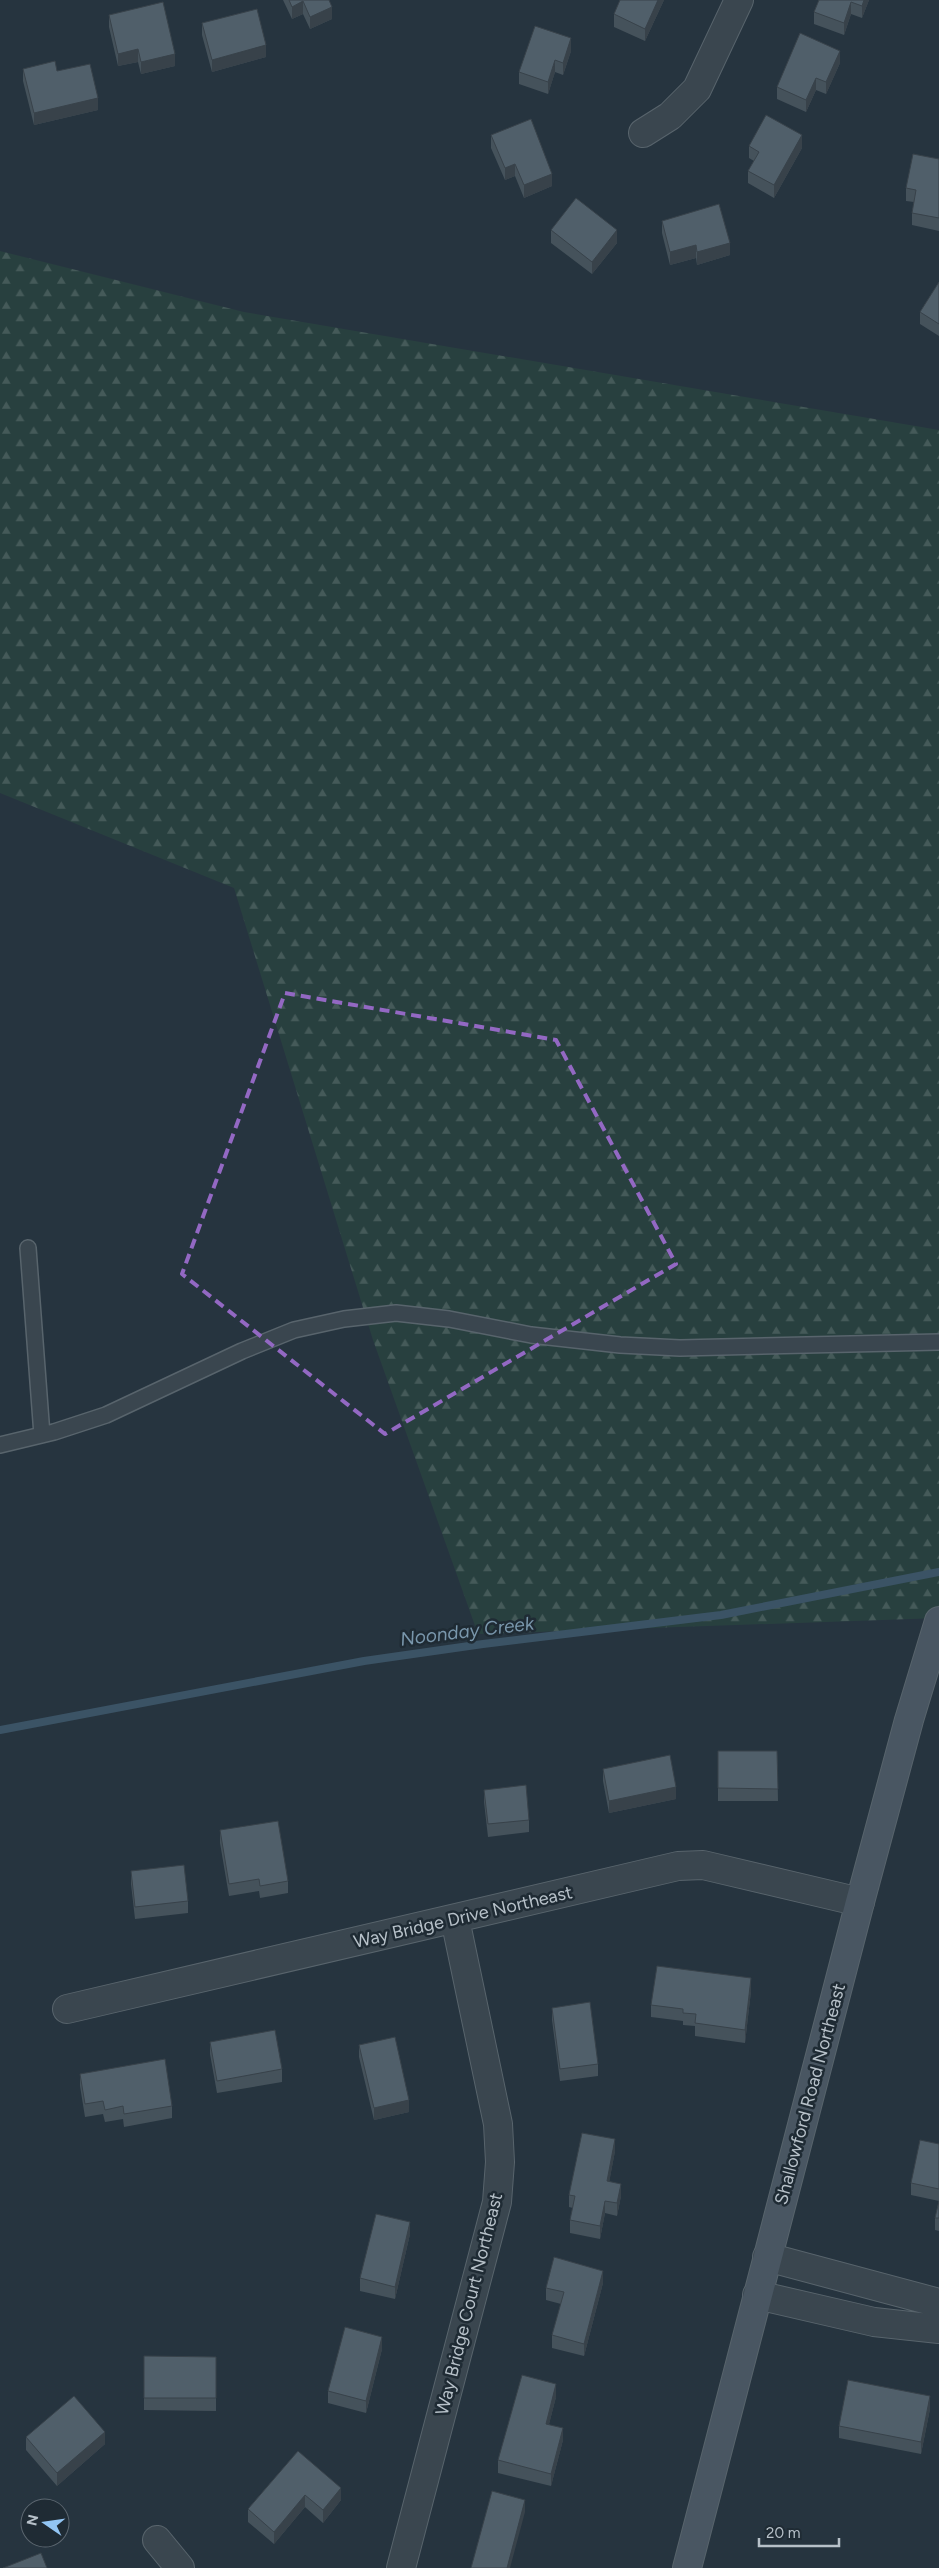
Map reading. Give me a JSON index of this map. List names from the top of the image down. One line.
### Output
{"streets":{"street":["Way Bridge Drive Northeast","Shallowford Road Northeast","Way Bridge Court Northeast"]},"crossings":[["Way Bridge Drive Northeast","Shallowford Road Northeast"],["Way Bridge Drive Northeast","Way Bridge Court Northeast"]],"water":["Noonday Creek"],"scale_bar":"20 m","north":"left"}
